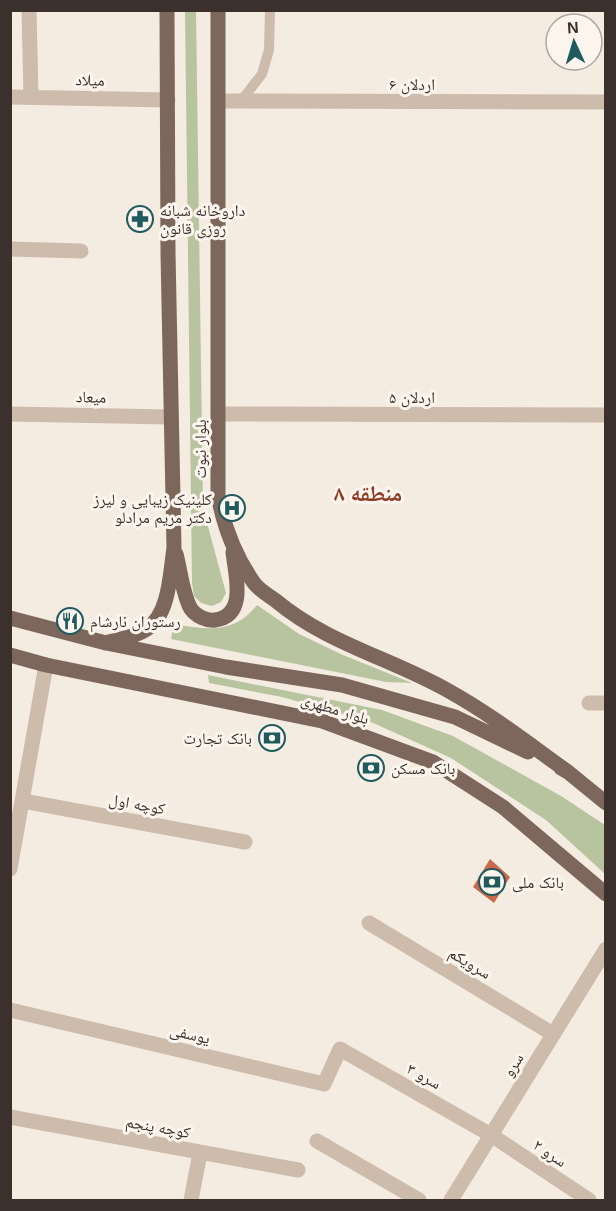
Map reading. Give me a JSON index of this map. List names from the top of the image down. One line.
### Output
{"streets":{"main road":["بلوار نبوت","بلوار مطهری"],"street":["میلاد","اردلان ۶","میعاد","اردلان ۵","کوچه اول","سرویکم","یوسفی","سرو","سرو ۳","کوچه پنجم","سرو ۲"]},"crossings":[["میلاد","بلوار نبوت"],["اردلان ۶","بلوار نبوت"],["میعاد","بلوار نبوت"],["اردلان ۵","بلوار نبوت"],["بلوار نبوت","بلوار مطهری"],["سرویکم","سرو"],["یوسفی","سرو ۳"],["سرو","سرو ۳"],["سرو","سرو ۲"],["سرو ۳","سرو ۲"]],"districts":["منطقه ۸"],"places":{"pharmacy":["داروخانه شبانه روزی قانون"],"hospital":["کلینیک زیبایی و لیرز دکتر مریم مرادلو"],"restaurant":["رستوران نارشام"],"bank":["بانک تجارت","بانک مسکن","بانک ملی"]},"north":"top"}
